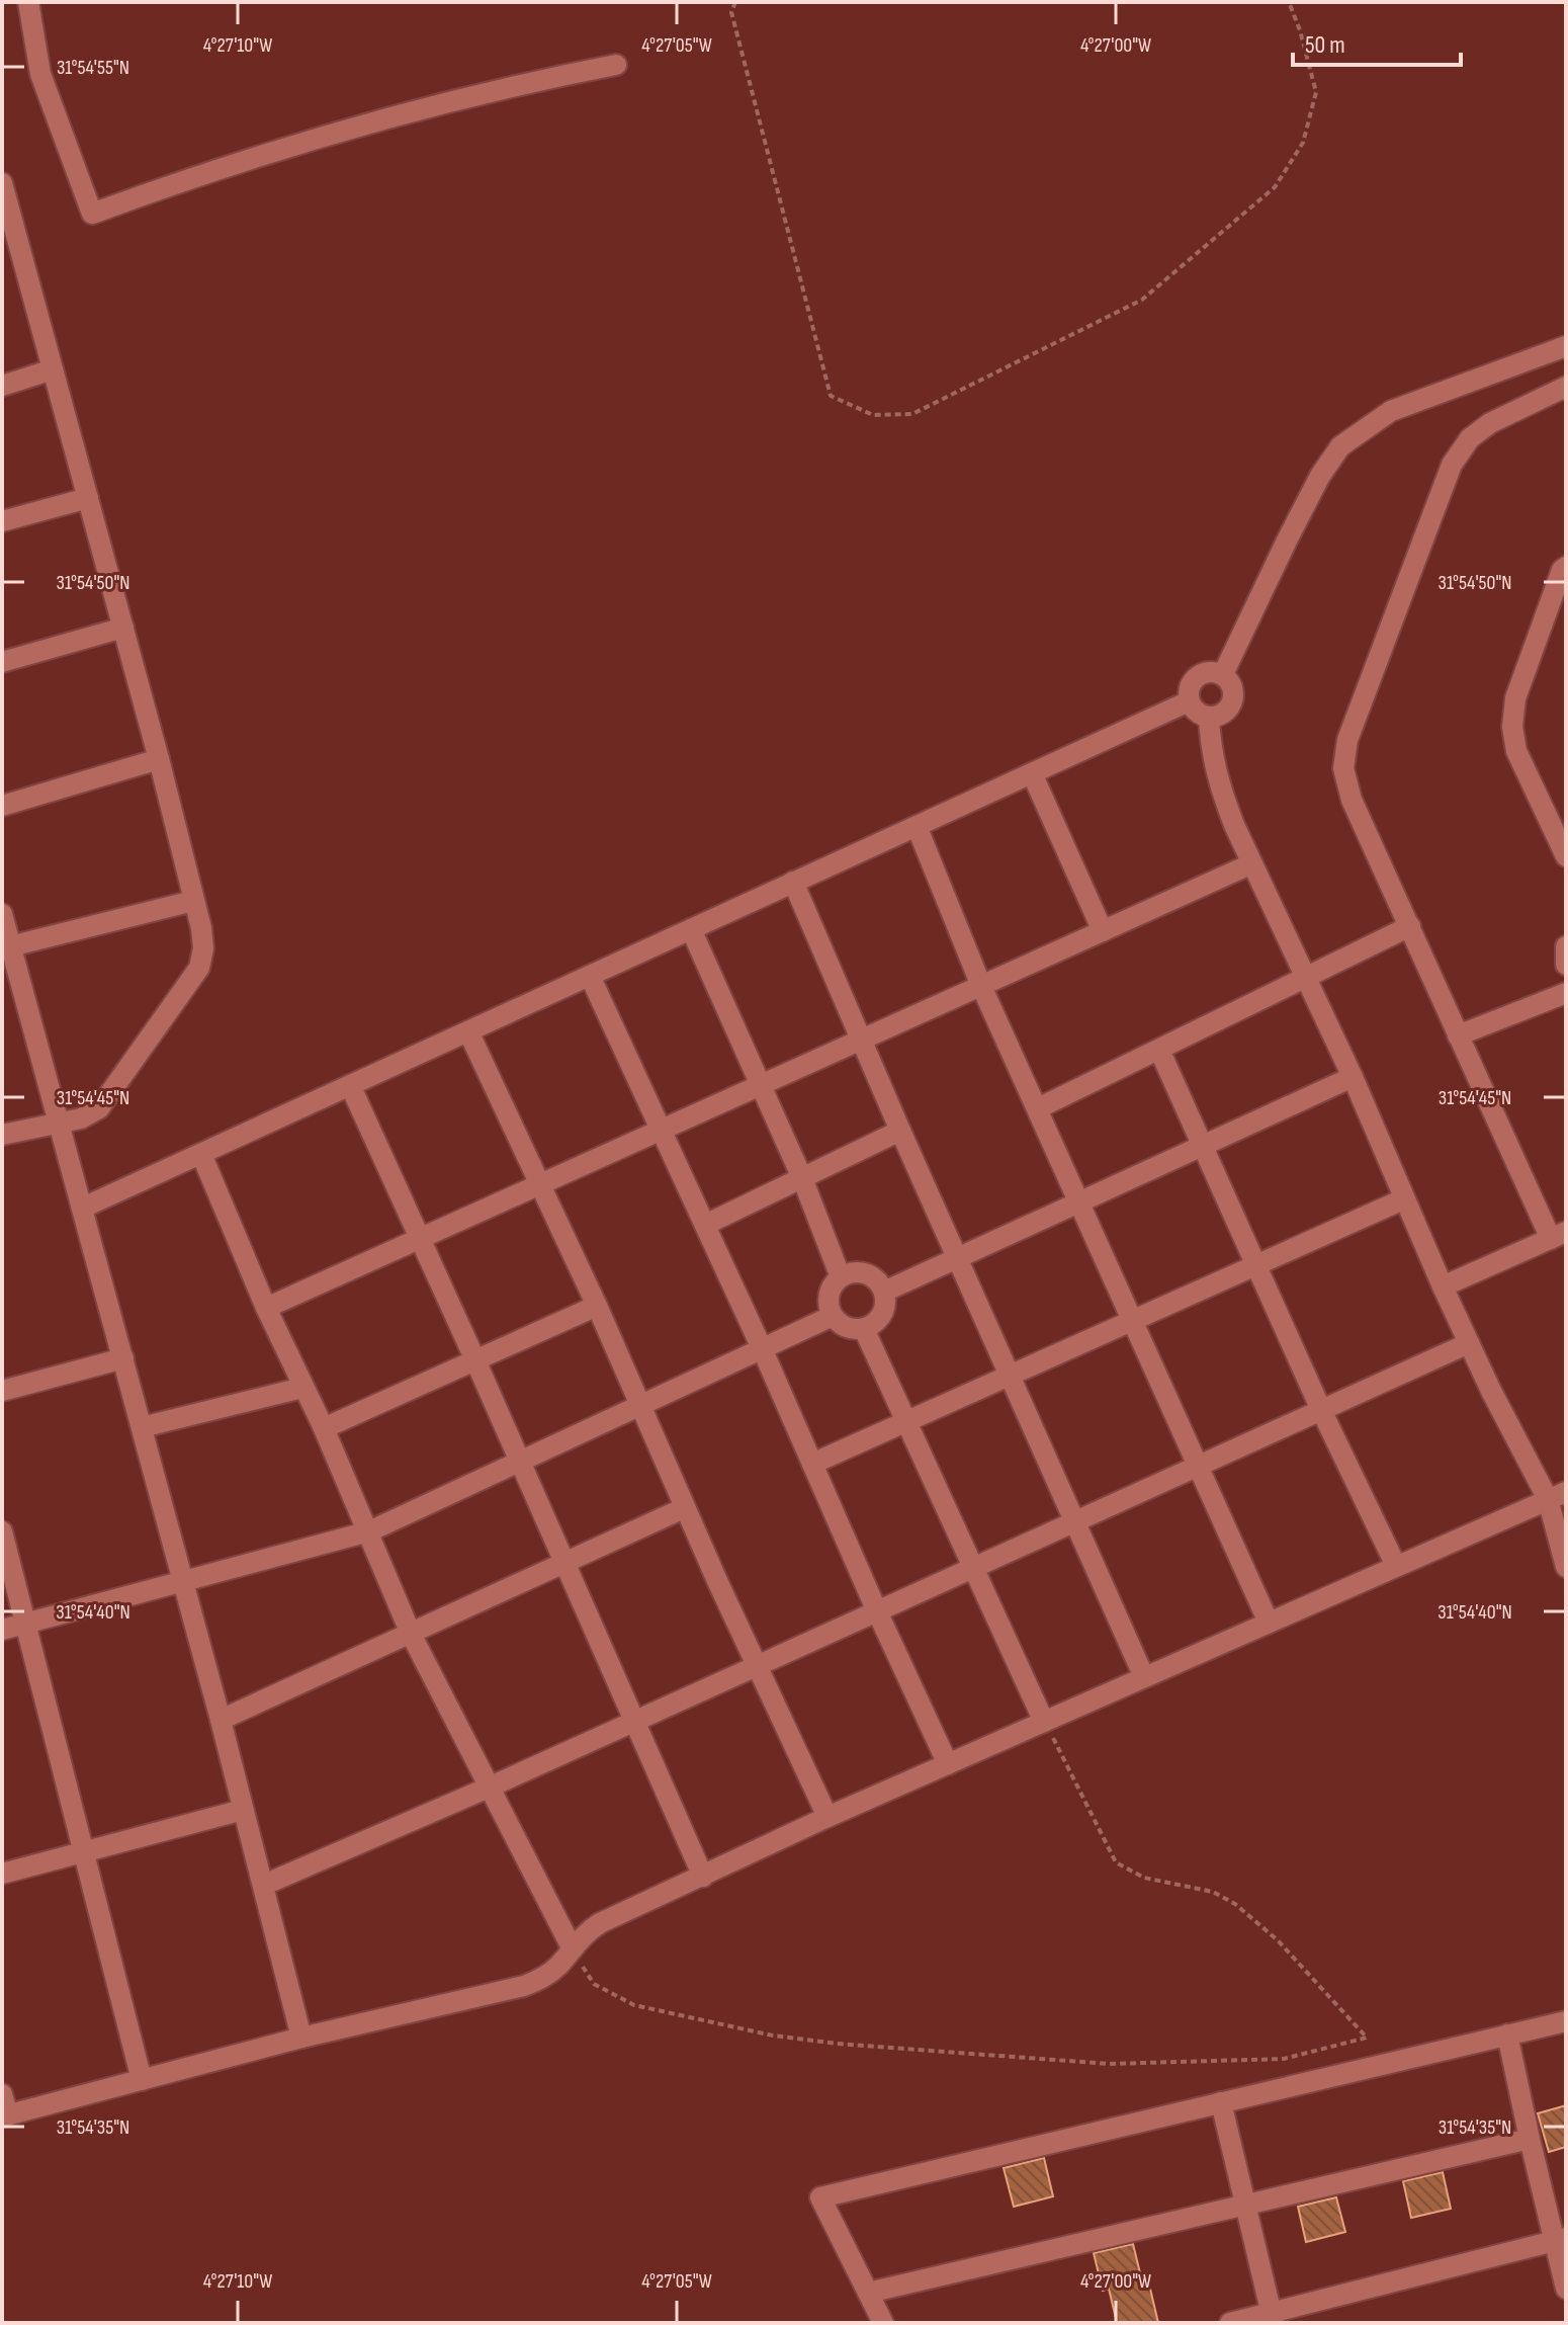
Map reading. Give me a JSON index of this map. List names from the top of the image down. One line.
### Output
{"scale_bar":"50 m","coordinates":["4°27'10\"W","4°27'05\"W","4°27'00\"W","31°54'55\"N","31°54'50\"N","31°54'45\"N","31°54'40\"N","31°54'35\"N"]}
